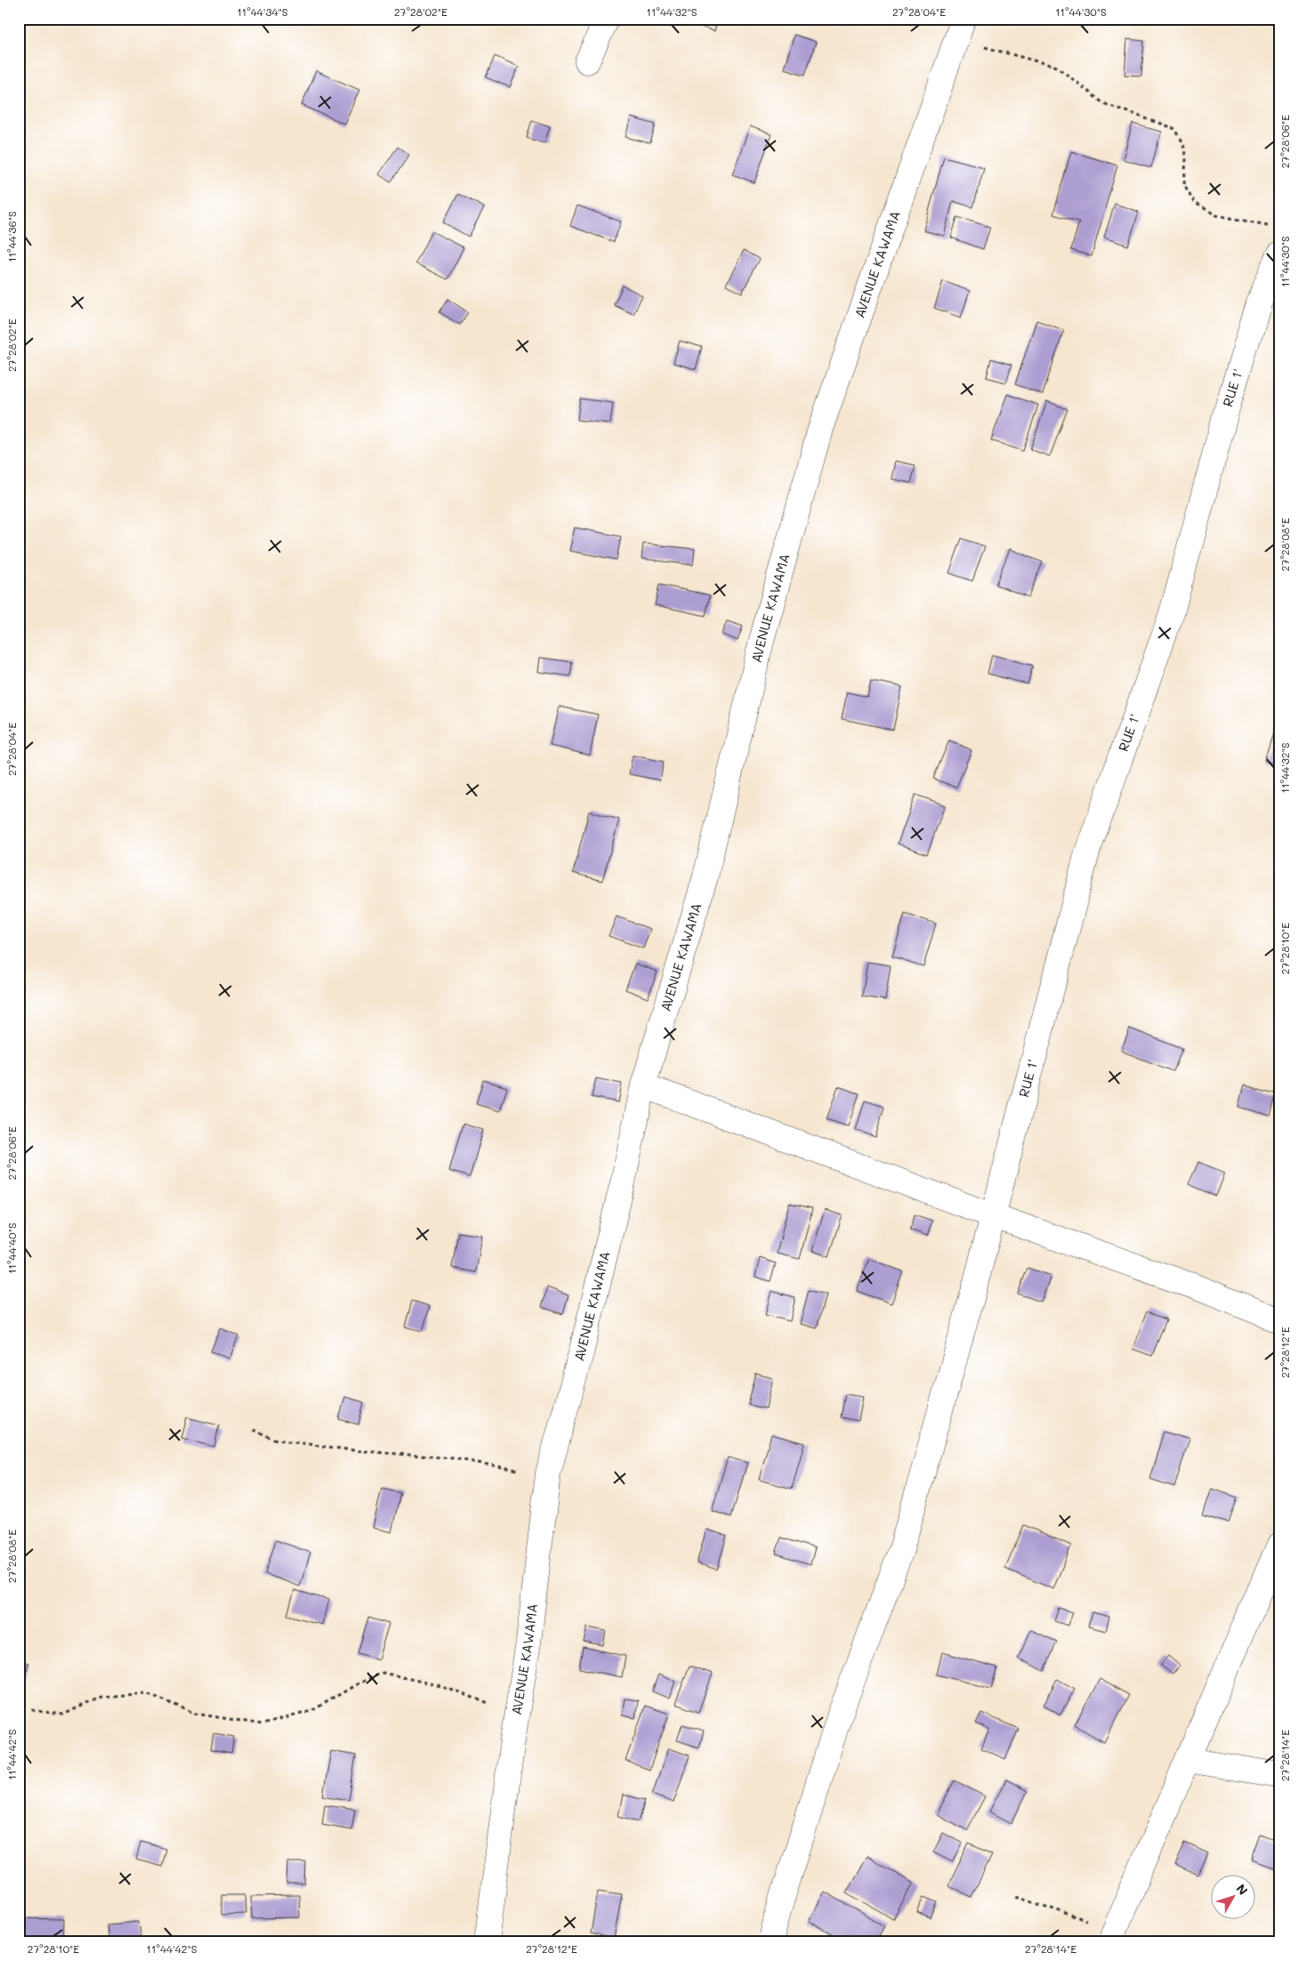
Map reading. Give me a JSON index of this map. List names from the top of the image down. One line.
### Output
{"streets":{"street":["AVENUE KAWAMA","RUE 1'"]},"north":"top right","coordinates":["11°44'34\"S","27°28'02\"E","11°44'32\"S","27°28'04\"E","11°44'30\"S","27°28'06\"E","11°44'36\"S","27°28'08\"E","27°28'10\"E","11°44'40\"S","27°28'12\"E","11°44'42\"S","27°28'14\"E"]}
